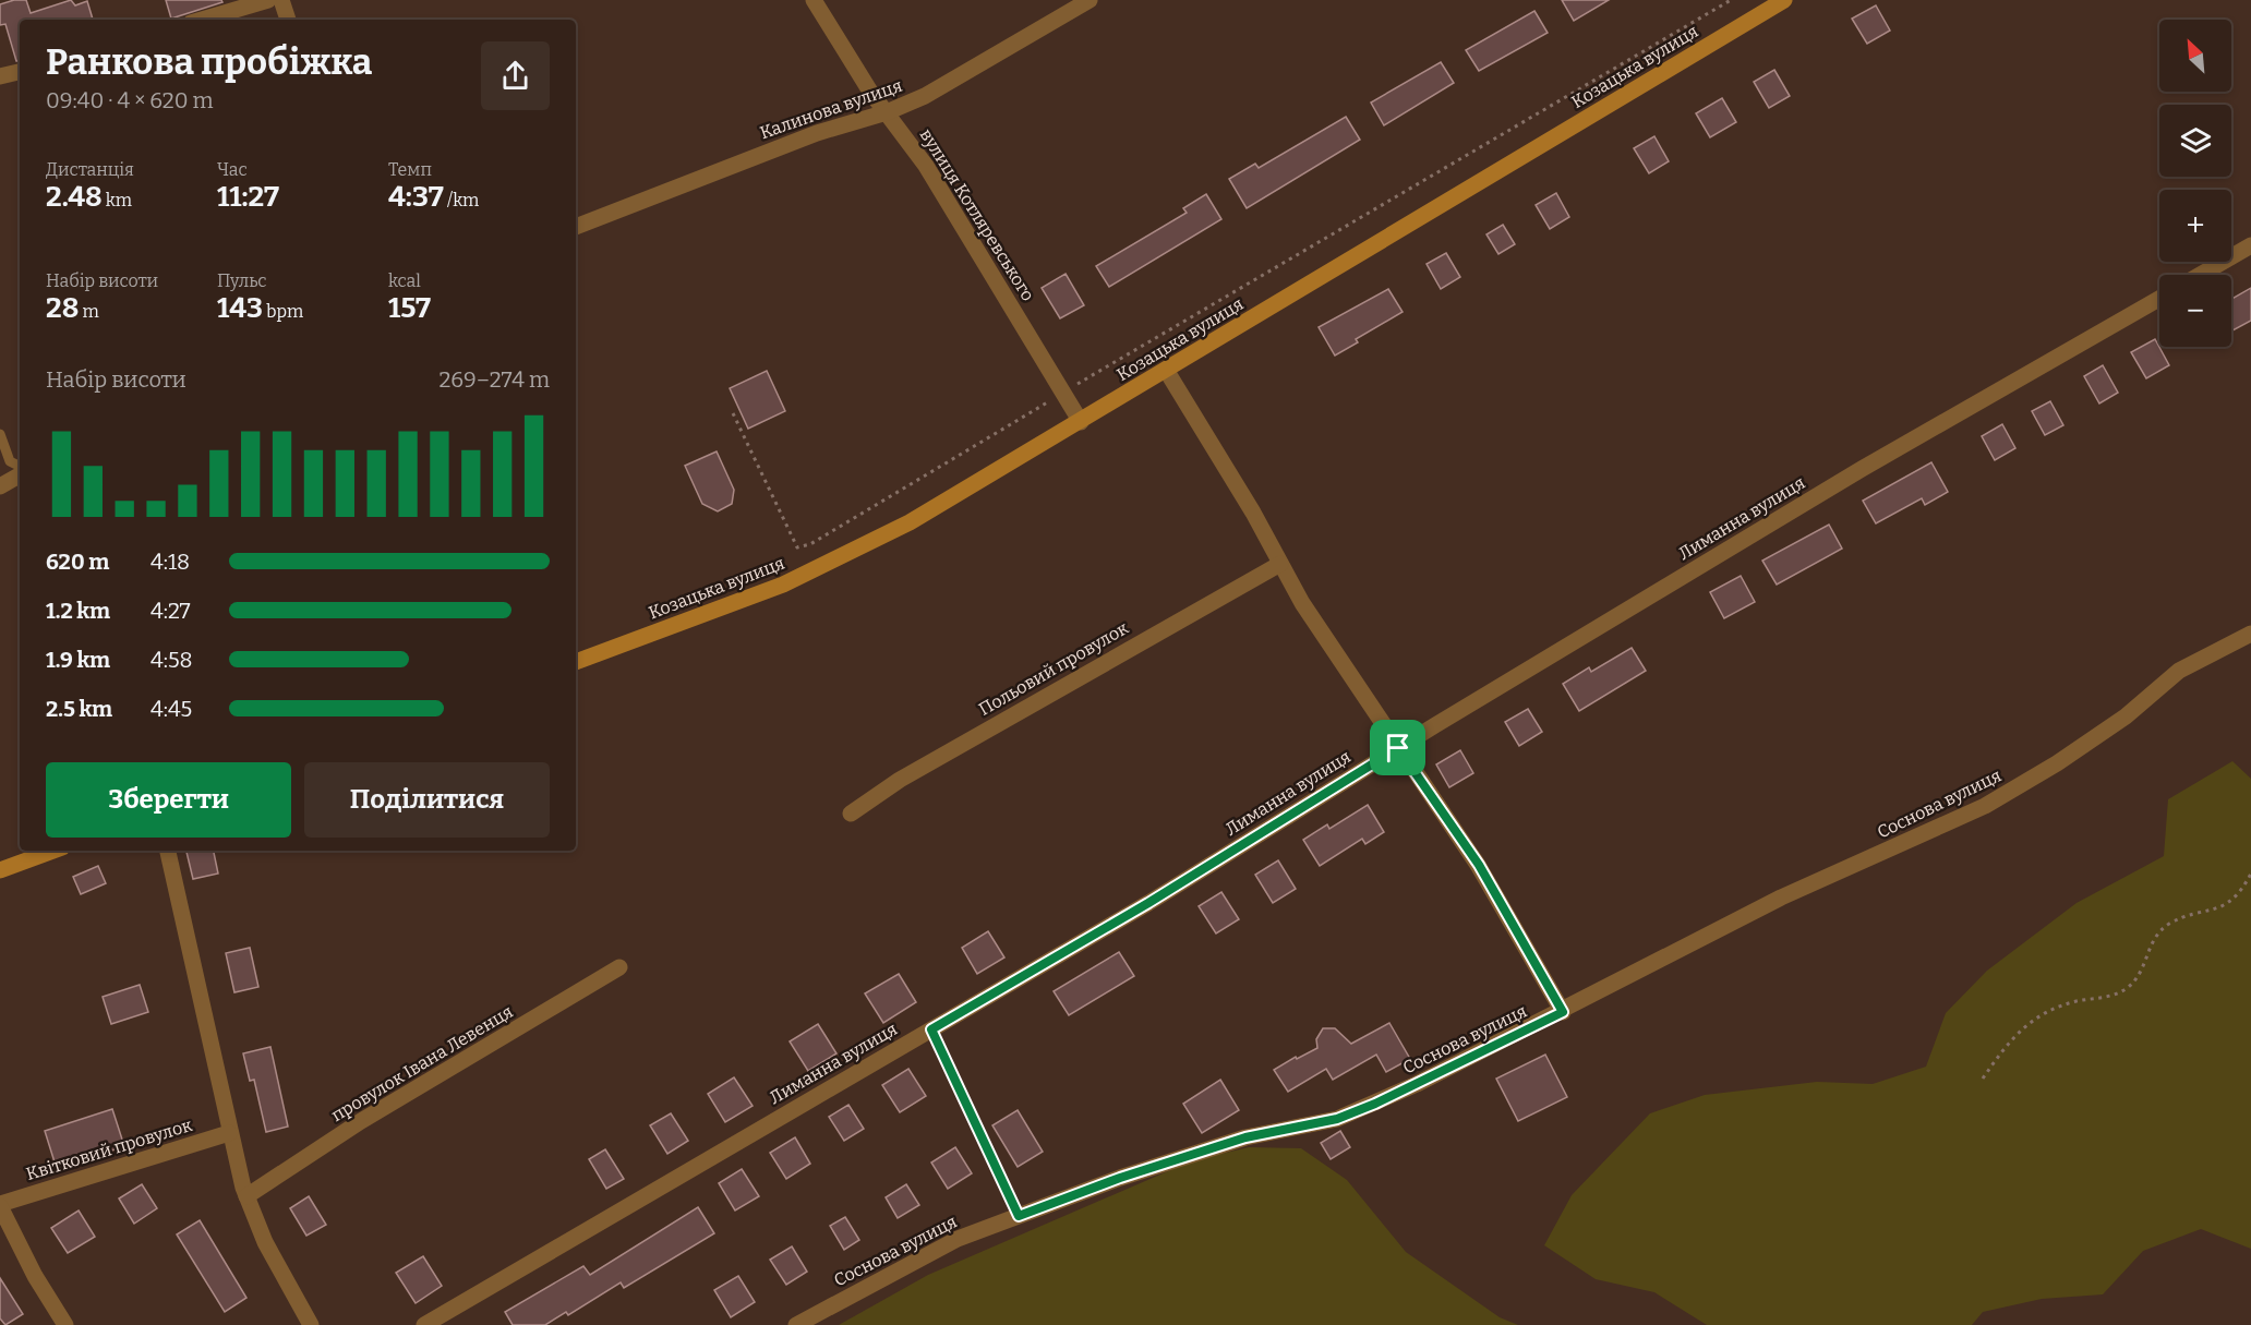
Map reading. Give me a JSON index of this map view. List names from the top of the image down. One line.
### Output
{"streets":{"main road":["Козацька вулиця"],"street":["Калинова вулиця","вулиця Котляревського","Лиманна вулиця","Польовий провулок","Соснова вулиця","провулок Івана Левенця","Квітковий провулок"]},"crossings":[["Козацька вулиця","вулиця Котляревського"],["Калинова вулиця","вулиця Котляревського"]],"north":"top left","page":{"map_buttons":["+","−"],"heading":["Ранкова пробіжка","09:40 · 4 × 620 m"],"stats":[["Дистанція","2.48 km"],["Час","11:27"],["Темп","4:37 /km"],["Набір висоти","28 m"],["Пульс","143 bpm"],["kcal","157"]],"chart":["Набір висоти","269–274 m"],"list":[{"name":"620 m","note":"4:18"},{"name":"1.2 km","note":"4:27"},{"name":"1.9 km","note":"4:58"},{"name":"2.5 km","note":"4:45"}],"buttons":["Зберегти","Поділитися"]}}
